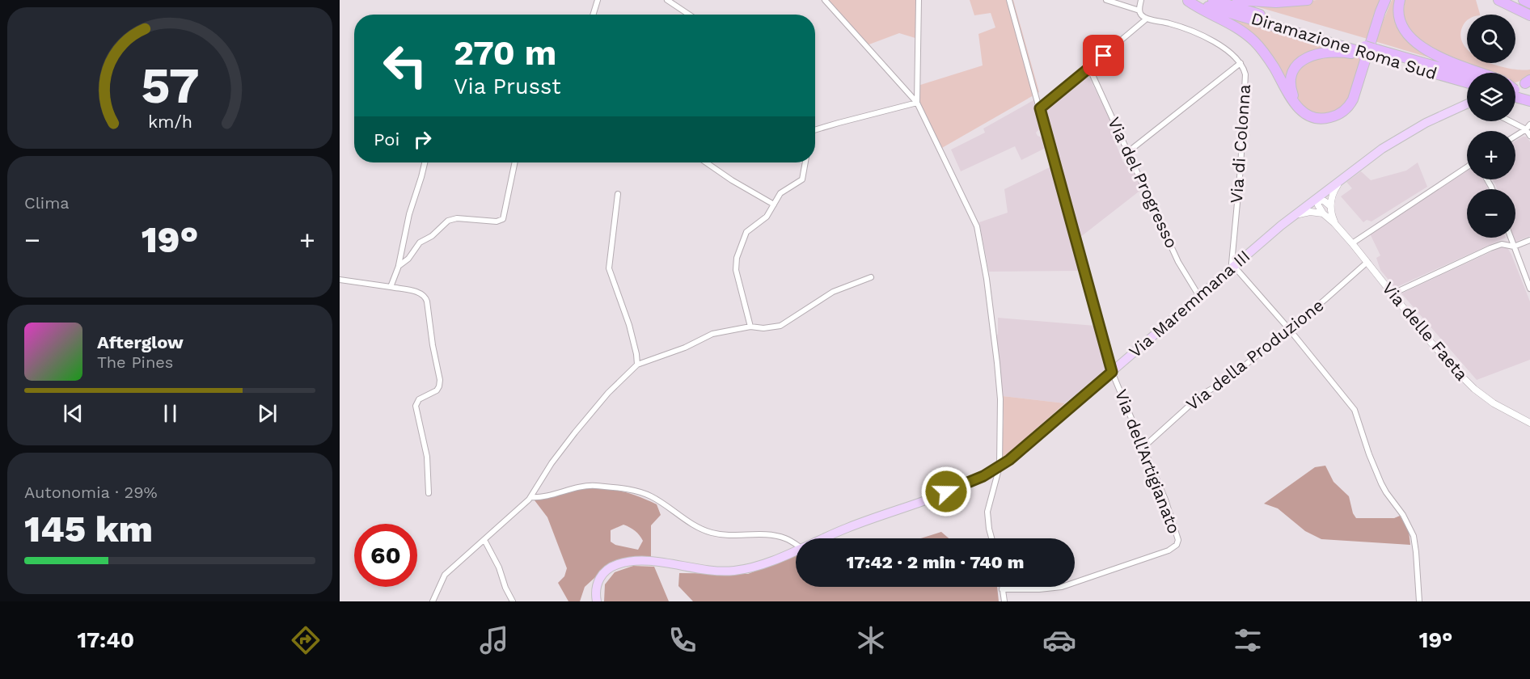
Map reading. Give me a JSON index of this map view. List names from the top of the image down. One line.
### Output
{"streets":{"highway":["Diramazione Roma Sud"],"main road":["Via Maremmana III"],"street":["Via di Colonna","Via del Progresso","Via delle Faeta","Via della Produzione","Via dell'Artigianato"]},"crossings":[["Via di Colonna","Via Maremmana III"],["Via del Progresso","Via Maremmana III"],["Via Maremmana III","Via dell'Artigianato"],["Via delle Faeta","Via della Produzione"],["Via della Produzione","Via dell'Artigianato"]],"page":{"map_buttons":["+","−"],"turn":["270 m","Via Prusst"],"then":"Poi","tile":["Clima",["Autonomia · 29%","145 km"]],"heat":["−","19°","+"],"song":["Afterglow","The Pines"],"limit":"60","trip":"17:42 · 2 min · 740 m","tabs":["17:40","19°"],"gauge":["57","km/h"]}}
